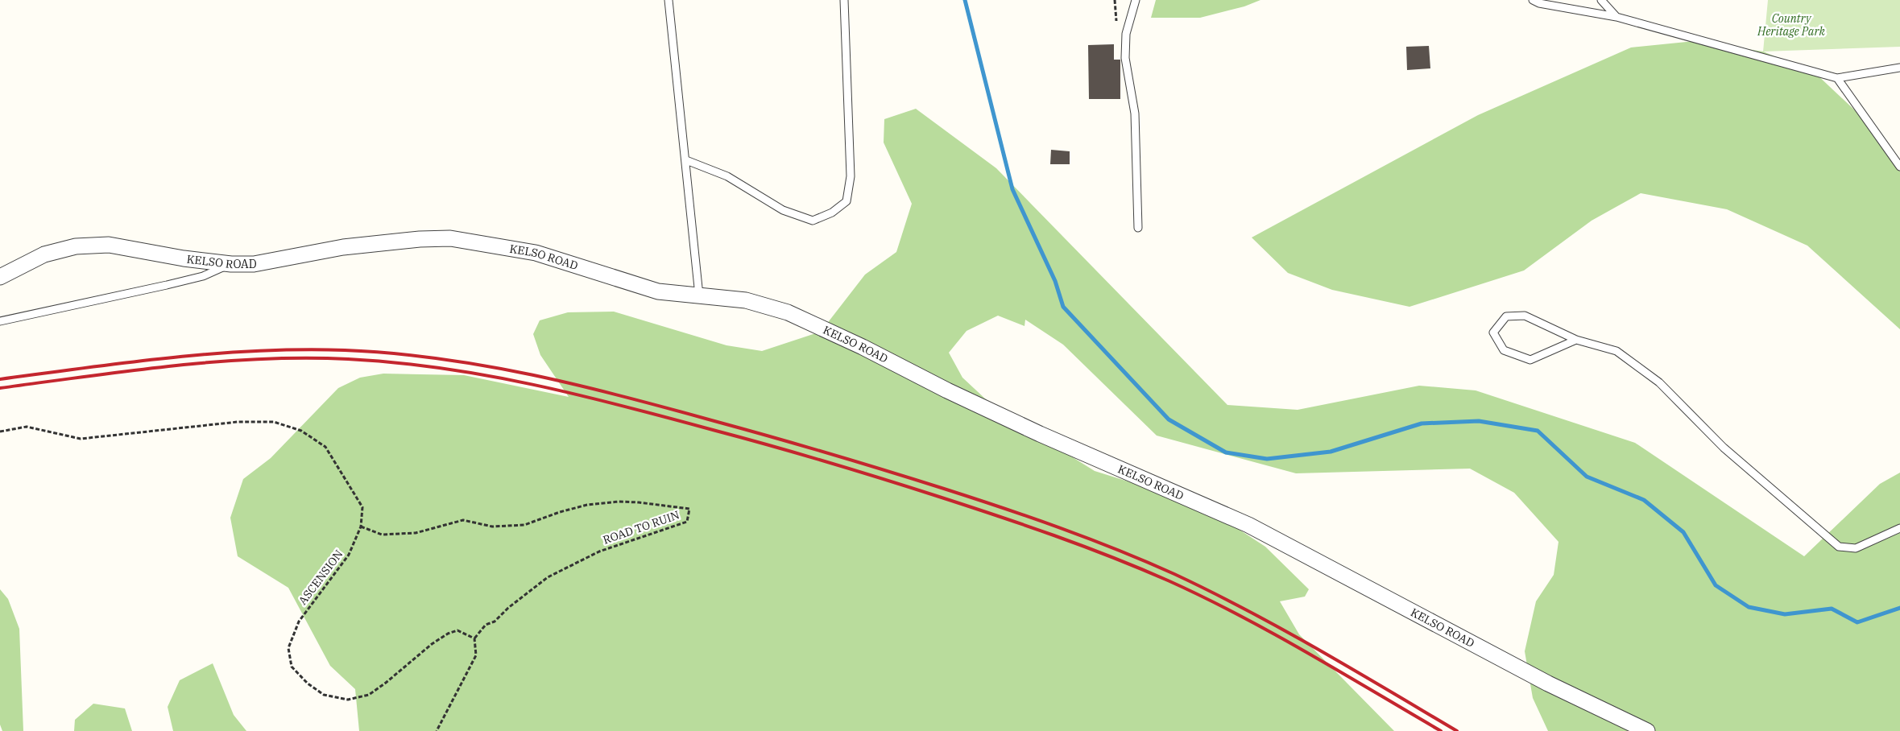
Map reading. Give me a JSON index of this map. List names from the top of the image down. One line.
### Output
{"streets":{"street":["KELSO ROAD"],"path":["ROAD TO RUIN","ASCENSION"]},"crossings":[["ROAD TO RUIN","ASCENSION"]],"parks":["Country Heritage Park"]}
